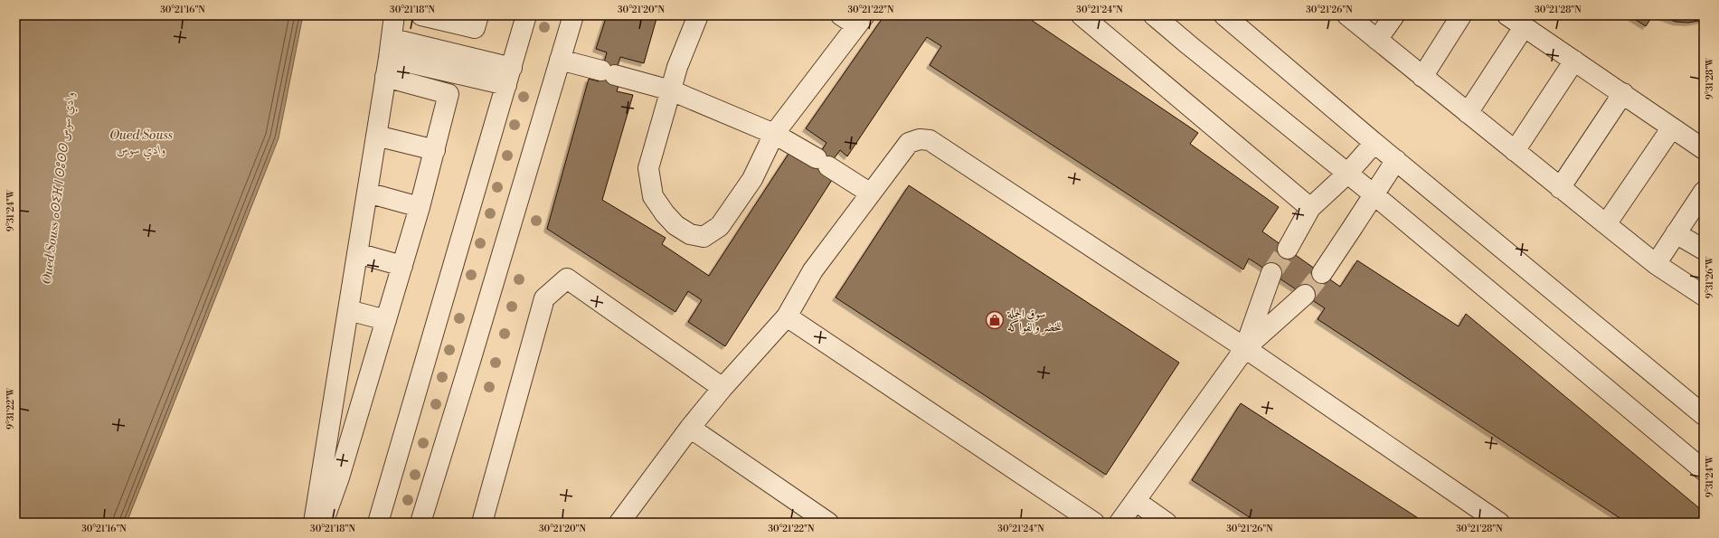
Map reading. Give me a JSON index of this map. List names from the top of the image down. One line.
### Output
{"water":["Oued Souss وادي سوس","Oued Souss ⴰⵙⵉⴼ ⵏ ⵙⵓⵙⵙ وادي سوس"],"places":{"shop":["سوق الجملة للخضر والفواكه"]},"coordinates":["30°21'16\"N","30°21'18\"N","30°21'20\"N","30°21'22\"N","30°21'24\"N","30°21'26\"N","30°21'28\"N","9°31'28\"W","9°31'24\"W","9°31'26\"W","9°31'22\"W"]}
